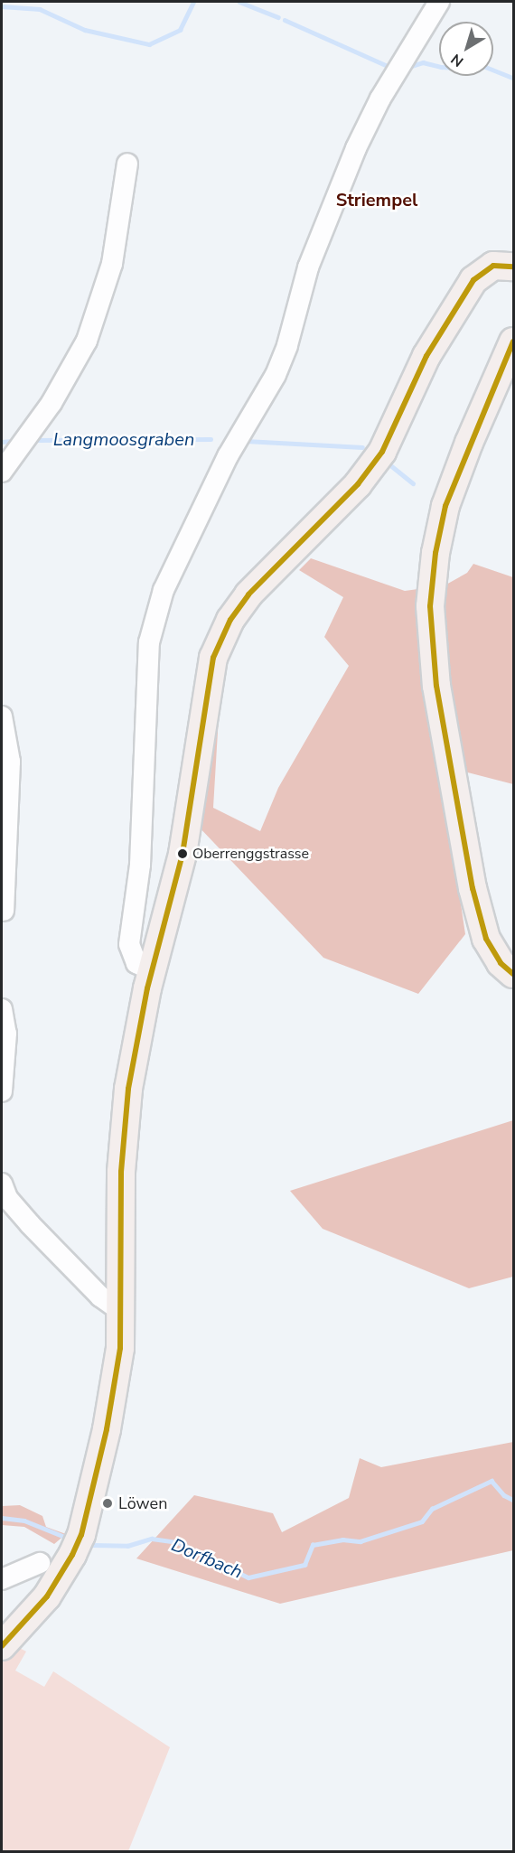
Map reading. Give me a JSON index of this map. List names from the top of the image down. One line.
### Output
{"districts":["Striempel"],"water":["Langmoosgraben","Dorfbach"],"places":["Oberrenggstrasse","Löwen"],"north":"bottom left"}
